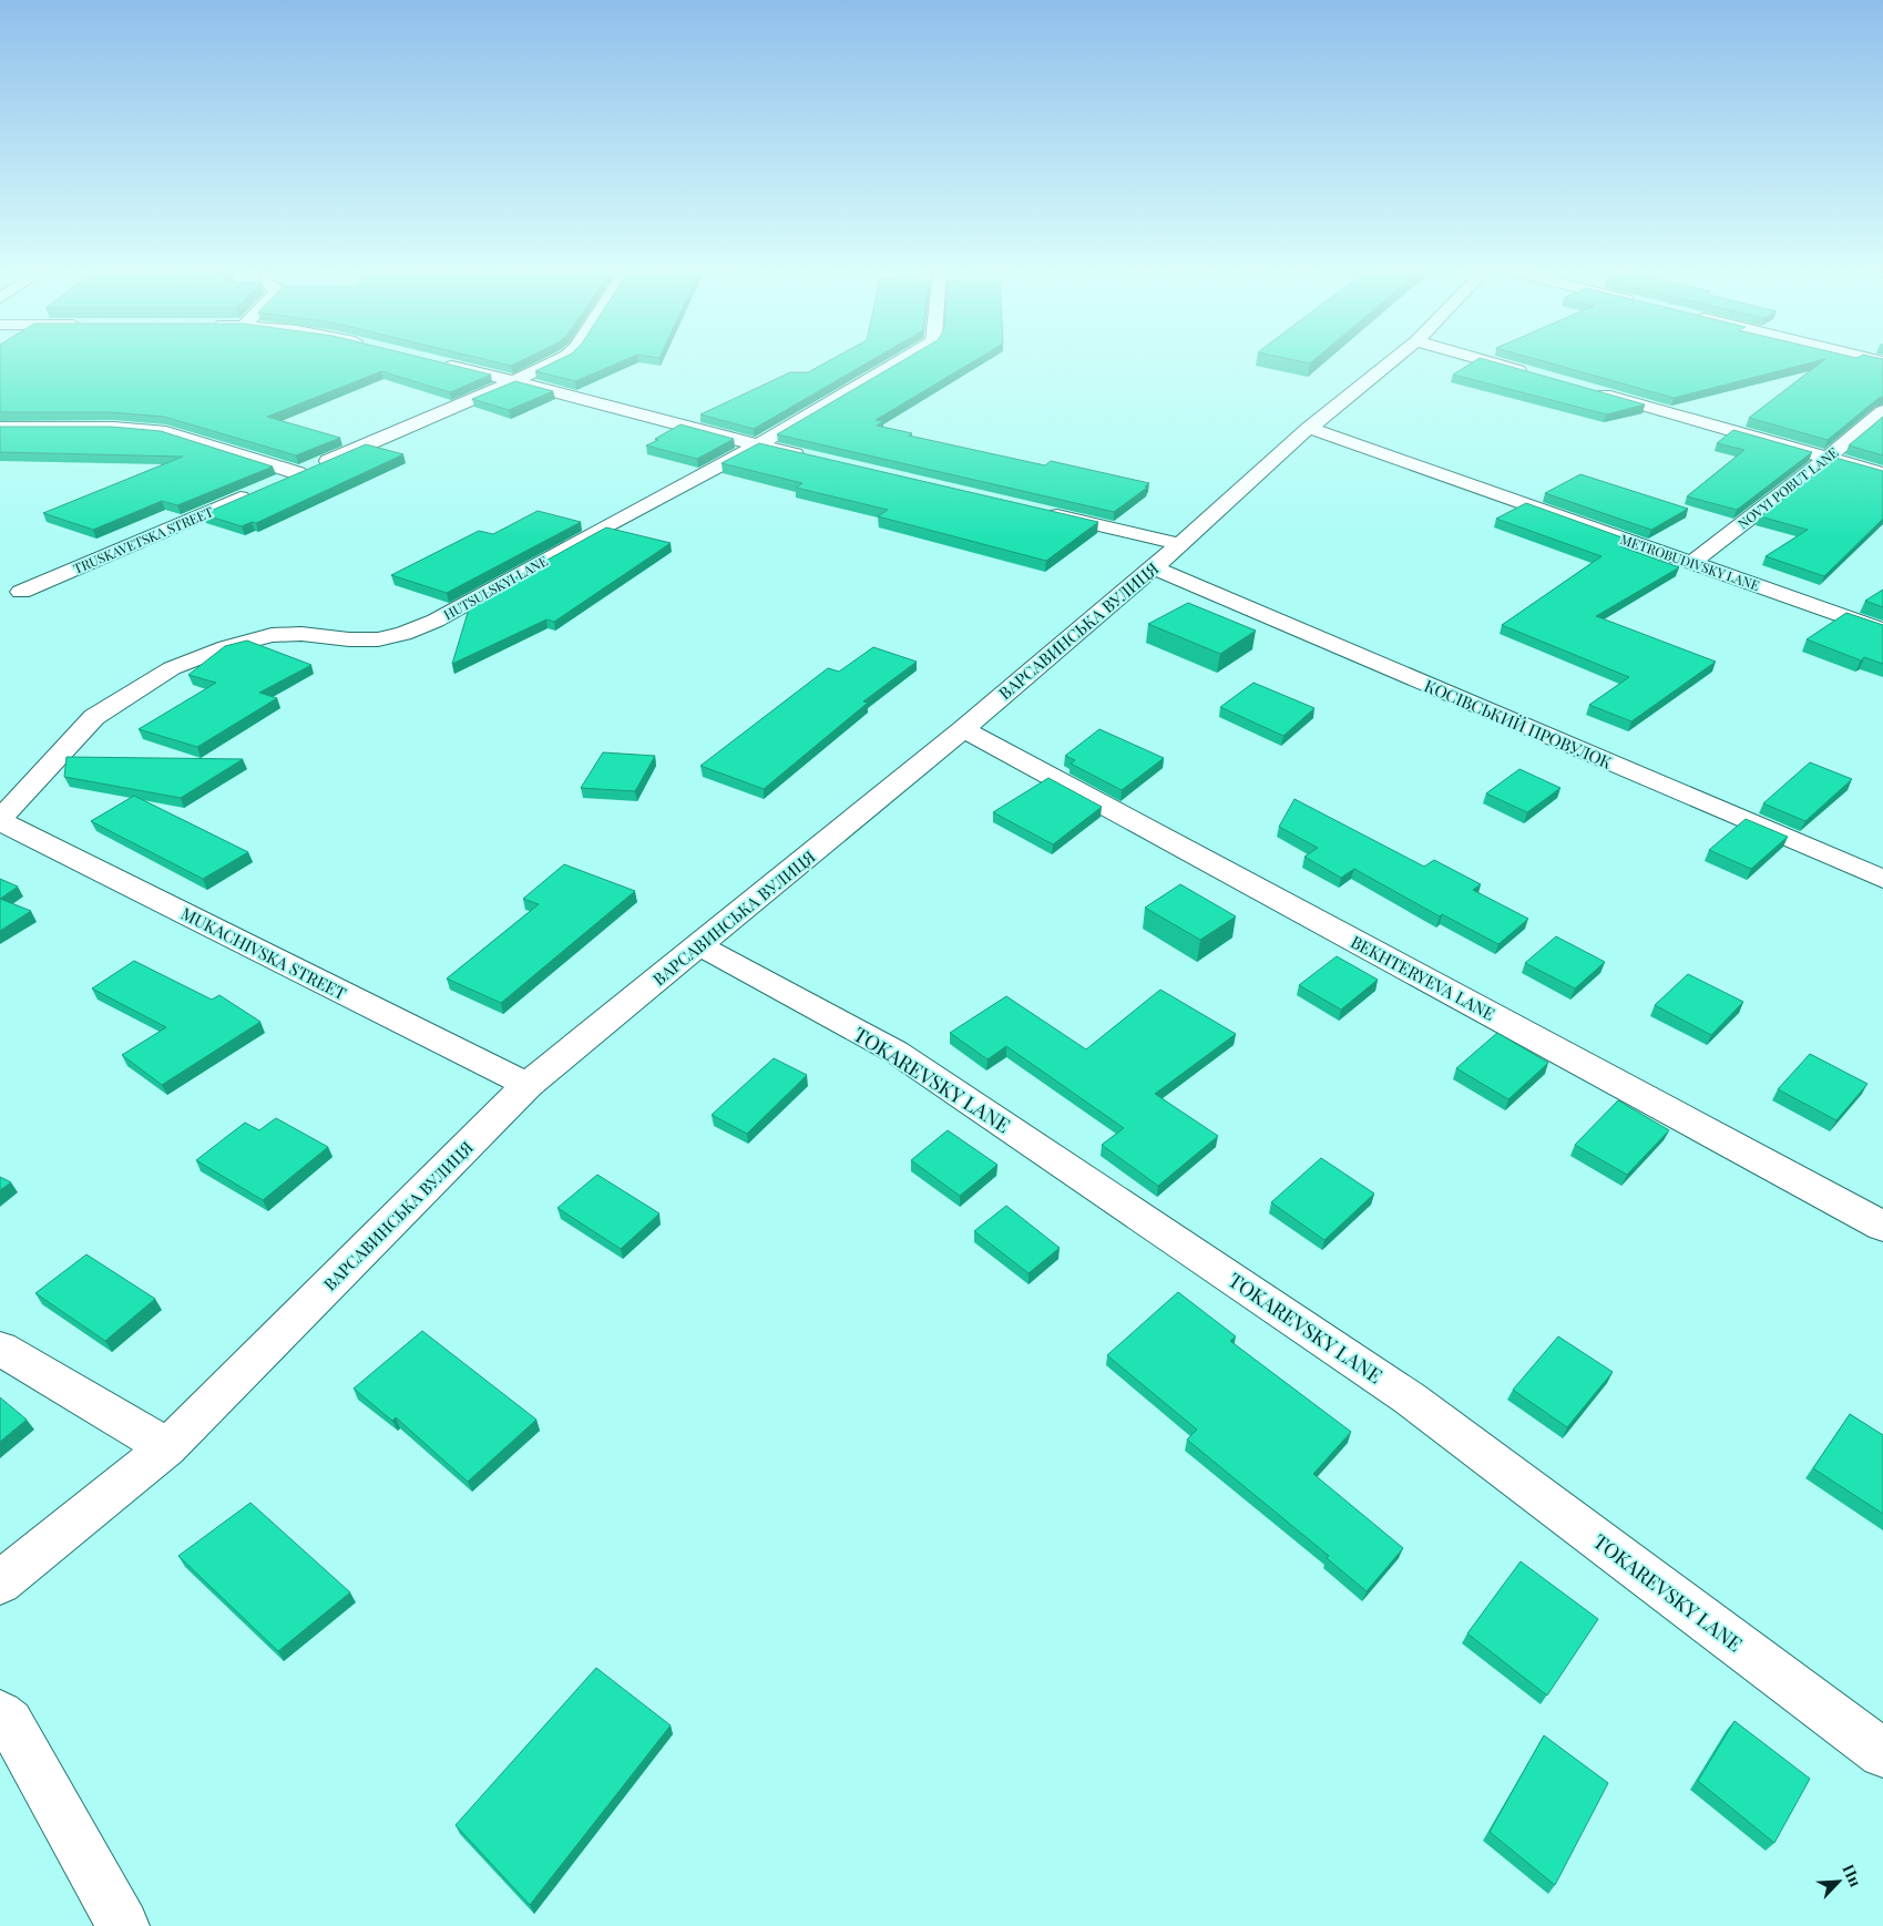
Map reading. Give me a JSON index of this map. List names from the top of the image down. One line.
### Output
{"streets":{"street":["NOVYI POBUT LANE","TRUSKAVETSKA STREET","METROBUDIVSKY LANE","HUTSULSKYI LANE","ВАРСАВИНСЬКА ВУЛИЦЯ","КОСІВСЬКИЙ ПРОВУЛОК","MUKACHIVSKA STREET","BEKHTERYEVA LANE","TOKAREVSKY LANE"]},"crossings":[["NOVYI POBUT LANE","METROBUDIVSKY LANE"],["METROBUDIVSKY LANE","ВАРСАВИНСЬКА ВУЛИЦЯ"],["HUTSULSKYI LANE","MUKACHIVSKA STREET"],["ВАРСАВИНСЬКА ВУЛИЦЯ","КОСІВСЬКИЙ ПРОВУЛОК"],["ВАРСАВИНСЬКА ВУЛИЦЯ","MUKACHIVSKA STREET"],["ВАРСАВИНСЬКА ВУЛИЦЯ","BEKHTERYEVA LANE"],["ВАРСАВИНСЬКА ВУЛИЦЯ","TOKAREVSKY LANE"]],"north":"top right"}
